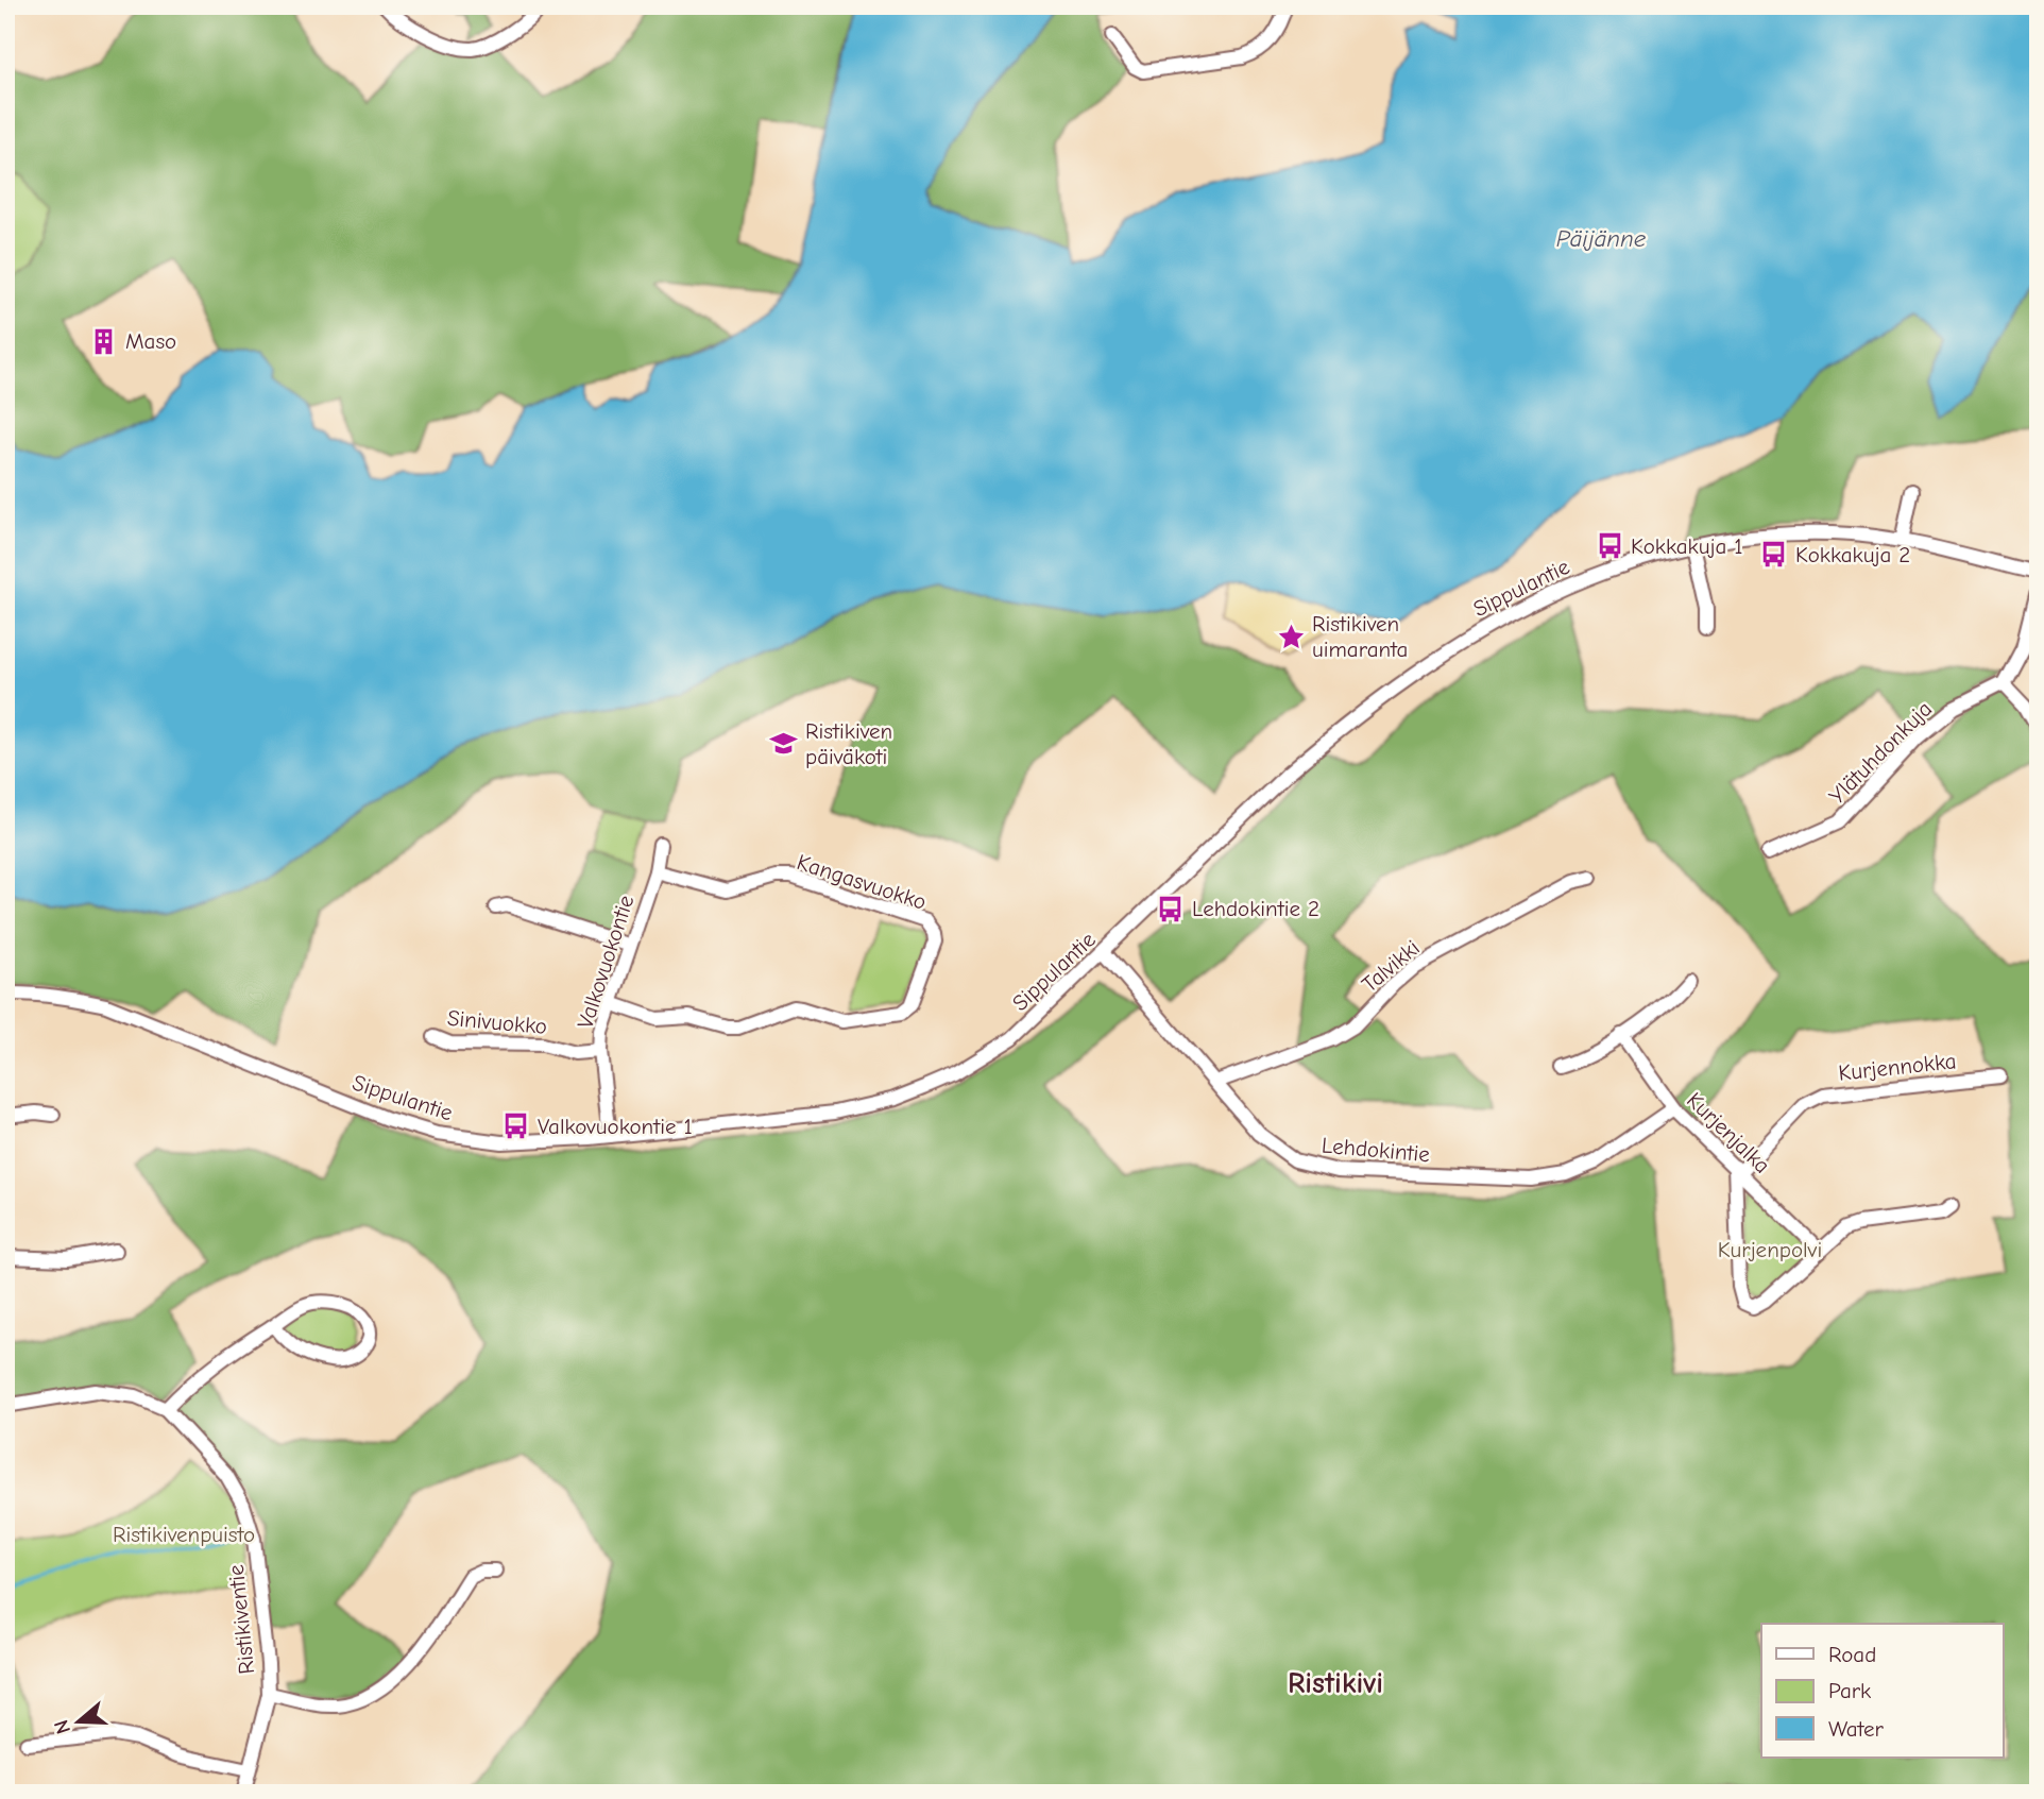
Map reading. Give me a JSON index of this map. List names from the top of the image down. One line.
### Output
{"streets":{"street":["Sippulantie","Ylätuhdonkuja","Kangasvuokko","Valkovuokontie","Talvikki","Sinivuokko","Kurjennokka","Kurjenjalka","Lehdokintie","Ristikiventie"]},"crossings":[["Sippulantie","Valkovuokontie"],["Sippulantie","Lehdokintie"],["Kangasvuokko","Valkovuokontie"],["Valkovuokontie","Sinivuokko"],["Talvikki","Lehdokintie"],["Kurjennokka","Kurjenjalka"],["Kurjenjalka","Lehdokintie"]],"districts":["Ristikivi"],"water":["Päijänne"],"parks":["Kurjenpolvi","Ristikivenpuisto"],"places":{"building":["Maso"],"bus stop":["Kokkakuja 1","Kokkakuja 2","Lehdokintie 2","Valkovuokontie 1"],"place":["Ristikiven uimaranta"],"school or university":["Ristikiven päiväkoti"]},"legend":["Road","Park","Water"],"north":"left"}
